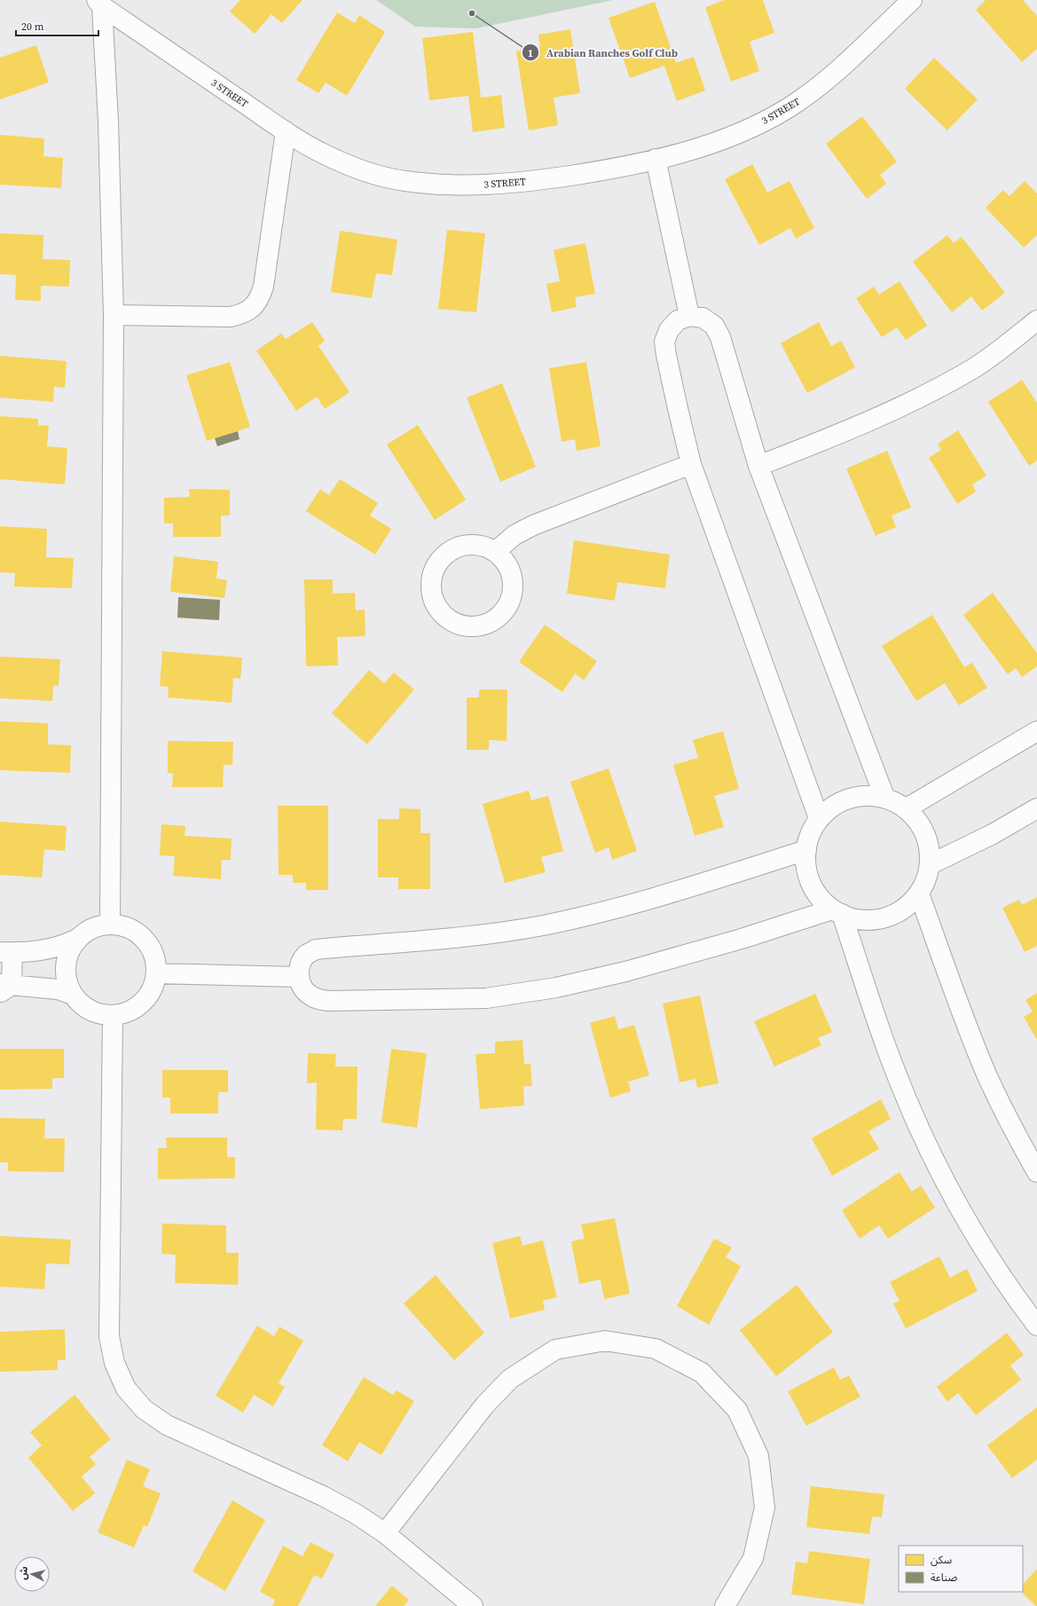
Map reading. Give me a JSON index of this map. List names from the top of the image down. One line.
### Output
{"streets":{"street":["3 STREET"]},"places":["Arabian Ranches Golf Club"],"legend":["سكن","صناعة"],"scale_bar":"20 m","north":"left"}
